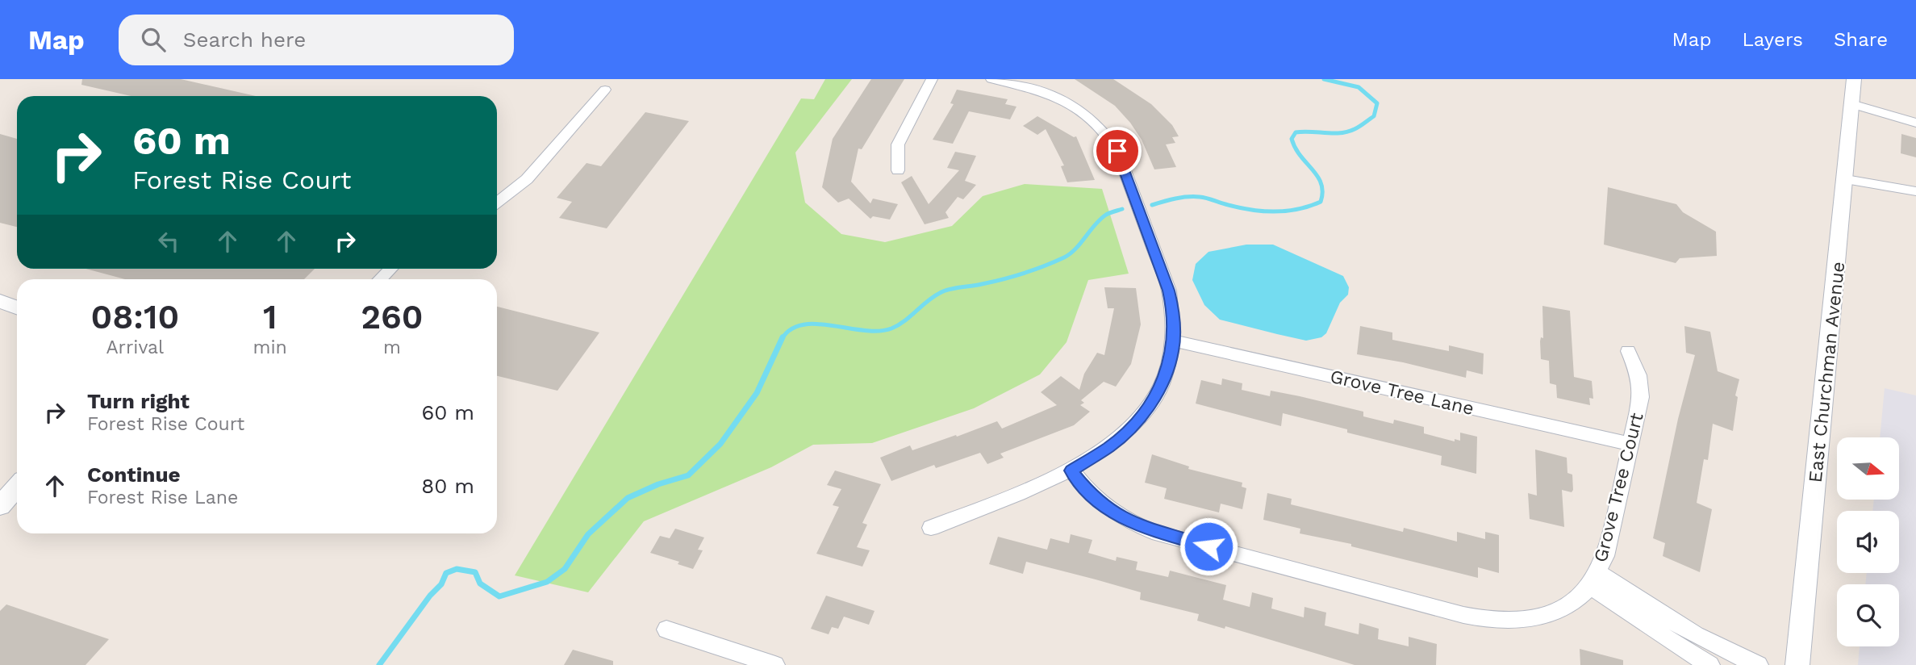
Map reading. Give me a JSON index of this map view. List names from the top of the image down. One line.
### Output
{"streets":{"street":["East Churchman Avenue","Grove Tree Lane","Grove Tree Court"]},"crossings":[["Grove Tree Lane","Grove Tree Court"]],"north":"right","page":{"header":"Map","search":"Search here","nav":["Map","Layers","Share"],"turn":["60 m","Forest Rise Court"],"eta":["08:10","Arrival","1","min","260","m"],"list":[{"name":"Turn right","note":"Forest Rise Court","value":"60 m"},{"name":"Continue","note":"Forest Rise Lane","value":"80 m"}]}}
